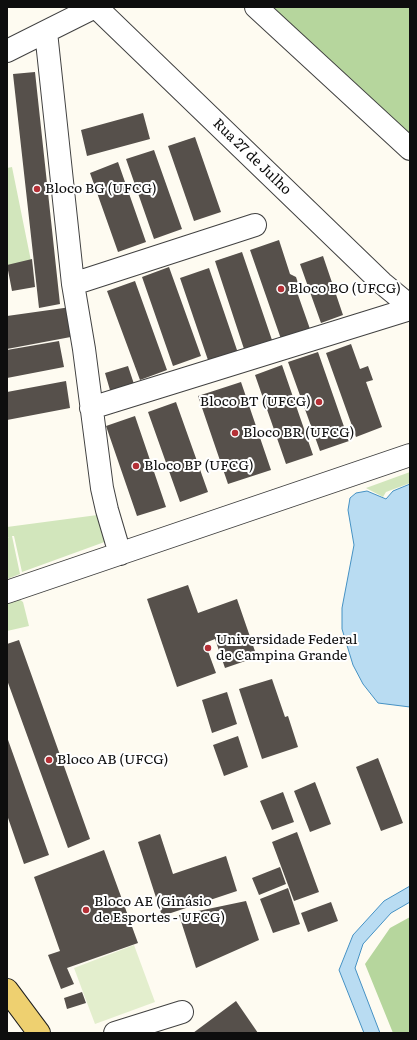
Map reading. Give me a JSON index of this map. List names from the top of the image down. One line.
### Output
{"streets":{"street":["Rua 27 de Julho"]},"places":["Bloco BG (UFCG)","Bloco BO (UFCG)","Bloco BT (UFCG)","Bloco BR (UFCG)","Bloco BP (UFCG)","Universidade Federal de Campina Grande","Bloco AB (UFCG)","Bloco AE (Ginásio de Esportes - UFCG)"]}
